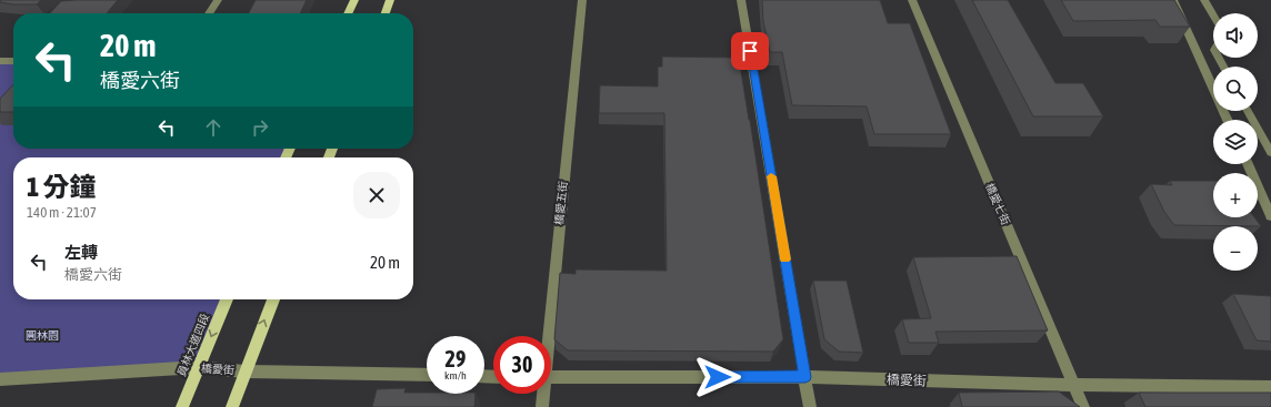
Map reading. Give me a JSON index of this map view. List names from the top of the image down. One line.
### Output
{"streets":{"main road":["員林大道四段"],"street":["橋愛五街","橋愛七街","橋愛街"]},"crossings":[["橋愛七街","橋愛街"],["員林大道四段","橋愛街"]],"parks":["圓林園"],"page":{"map_buttons":["+","−"],"turn":["20 m","橋愛六街"],"heading":["1 分鐘","140 m · 21:07"],"list":[{"name":"左轉","note":"橋愛六街","value":"20 m"}],"speed":"29 km/h","limit":"30"}}
